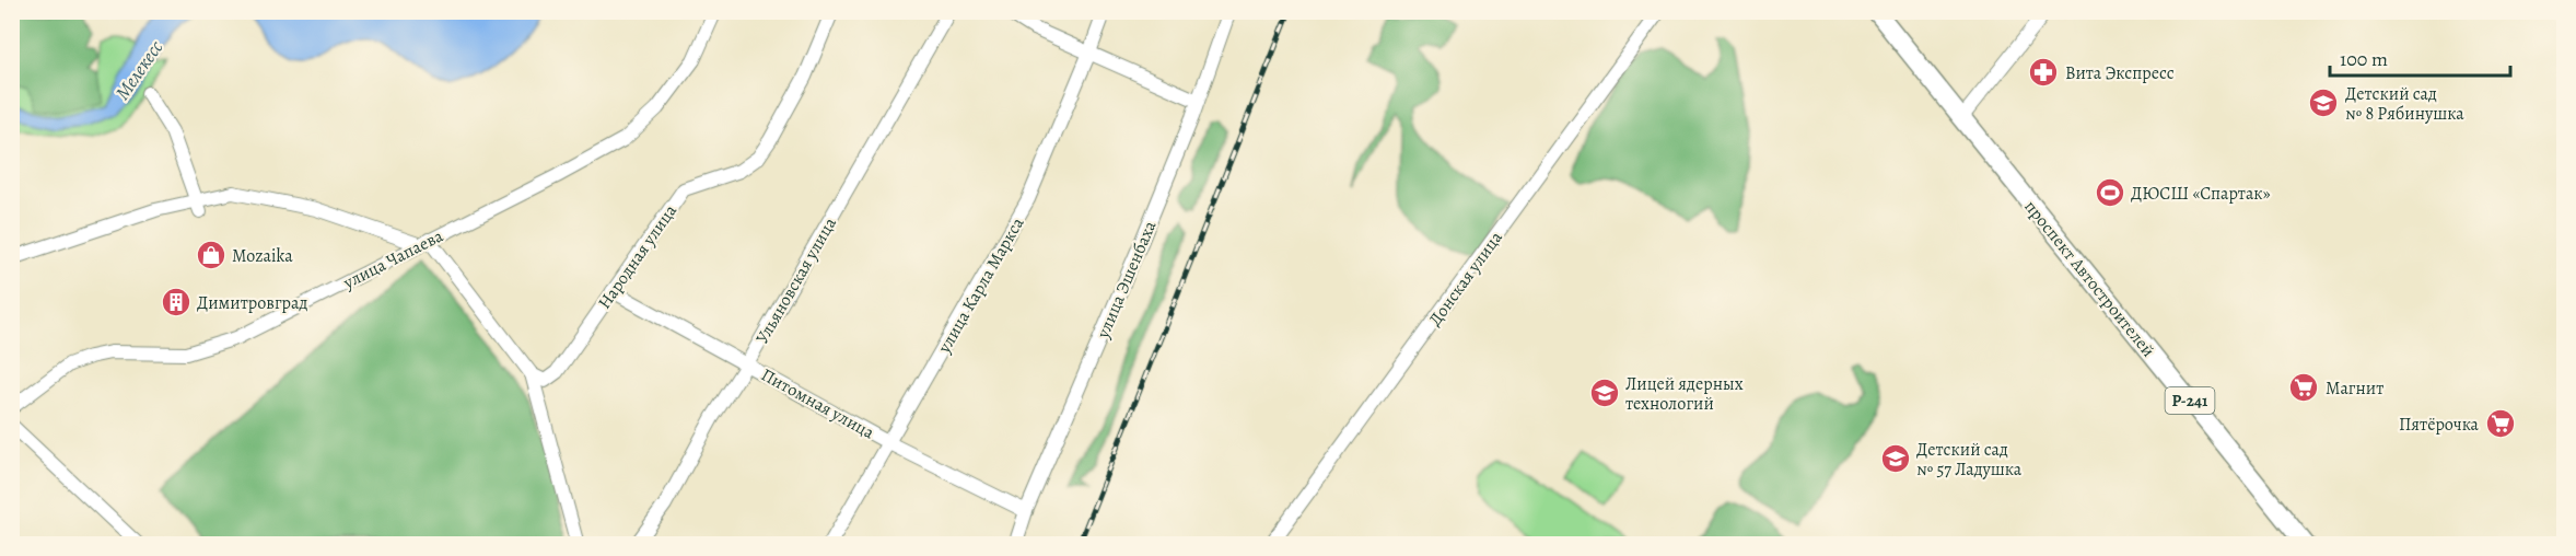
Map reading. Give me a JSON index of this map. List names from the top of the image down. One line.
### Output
{"streets":{"highway":["проспект Автостроителей","Р-241"],"street":["Народная улица","улица Чапаева","Донская улица","улица Эшенбаха","Ульяновская улица","улица Карла Маркса","Питомная улица"]},"crossings":[["Народная улица","Питомная улица"],["улица Эшенбаха","Питомная улица"],["Ульяновская улица","Питомная улица"],["улица Карла Маркса","Питомная улица"]],"water":["Мелекесс"],"places":{"pharmacy":["Вита Экспресс"],"school or university":["Детский сад № 8 Рябинушка","Лицей ядерных технологий","Детский сад № 57 Ладушка"],"sports":["ДЮСШ «Спартак»"],"shop":["Mozaika"],"building":["Димитровград"],"supermarket":["Магнит","Пятёрочка"]},"scale_bar":"100 m"}
